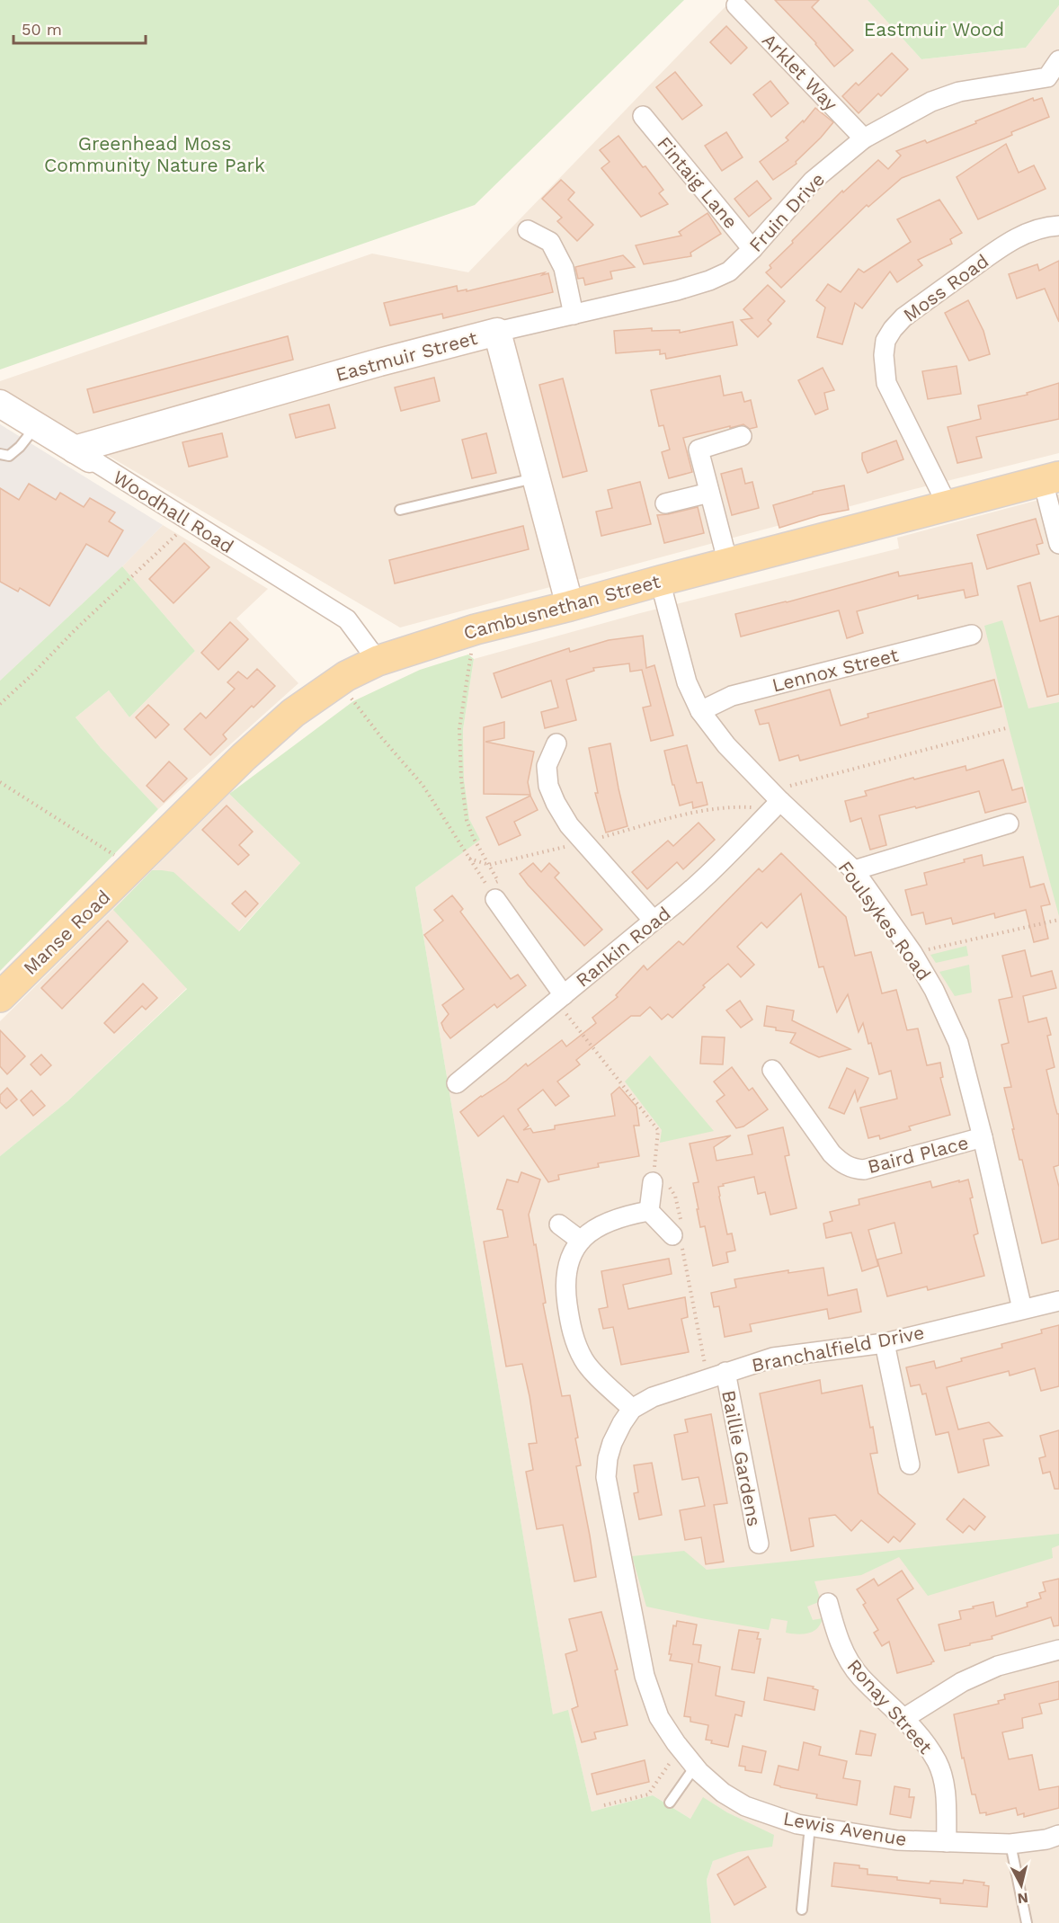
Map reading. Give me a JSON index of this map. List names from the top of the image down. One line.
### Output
{"streets":{"main road":["Cambusnethan Street","Manse Road"],"street":["Arklet Way","Fintaig Lane","Fruin Drive","Moss Road","Eastmuir Street","Woodhall Road","Lennox Street","Foulsykes Road","Rankin Road","Baird Place","Branchalfield Drive","Baillie Gardens","Ronay Street","Lewis Avenue"]},"crossings":[["Arklet Way","Fruin Drive"],["Fintaig Lane","Fruin Drive"],["Fruin Drive","Eastmuir Street"],["Moss Road","Cambusnethan Street"],["Eastmuir Street","Woodhall Road"],["Eastmuir Street","Cambusnethan Street"],["Woodhall Road","Cambusnethan Street"],["Cambusnethan Street","Foulsykes Road"],["Cambusnethan Street","Manse Road"],["Lennox Street","Foulsykes Road"],["Foulsykes Road","Rankin Road"],["Foulsykes Road","Baird Place"],["Foulsykes Road","Branchalfield Drive"],["Branchalfield Drive","Baillie Gardens"],["Branchalfield Drive","Lewis Avenue"],["Baillie Gardens","Lewis Avenue"],["Ronay Street","Lewis Avenue"]],"parks":["Eastmuir Wood","Greenhead Moss Community Nature Park"],"scale_bar":"50 m","north":"bottom"}
